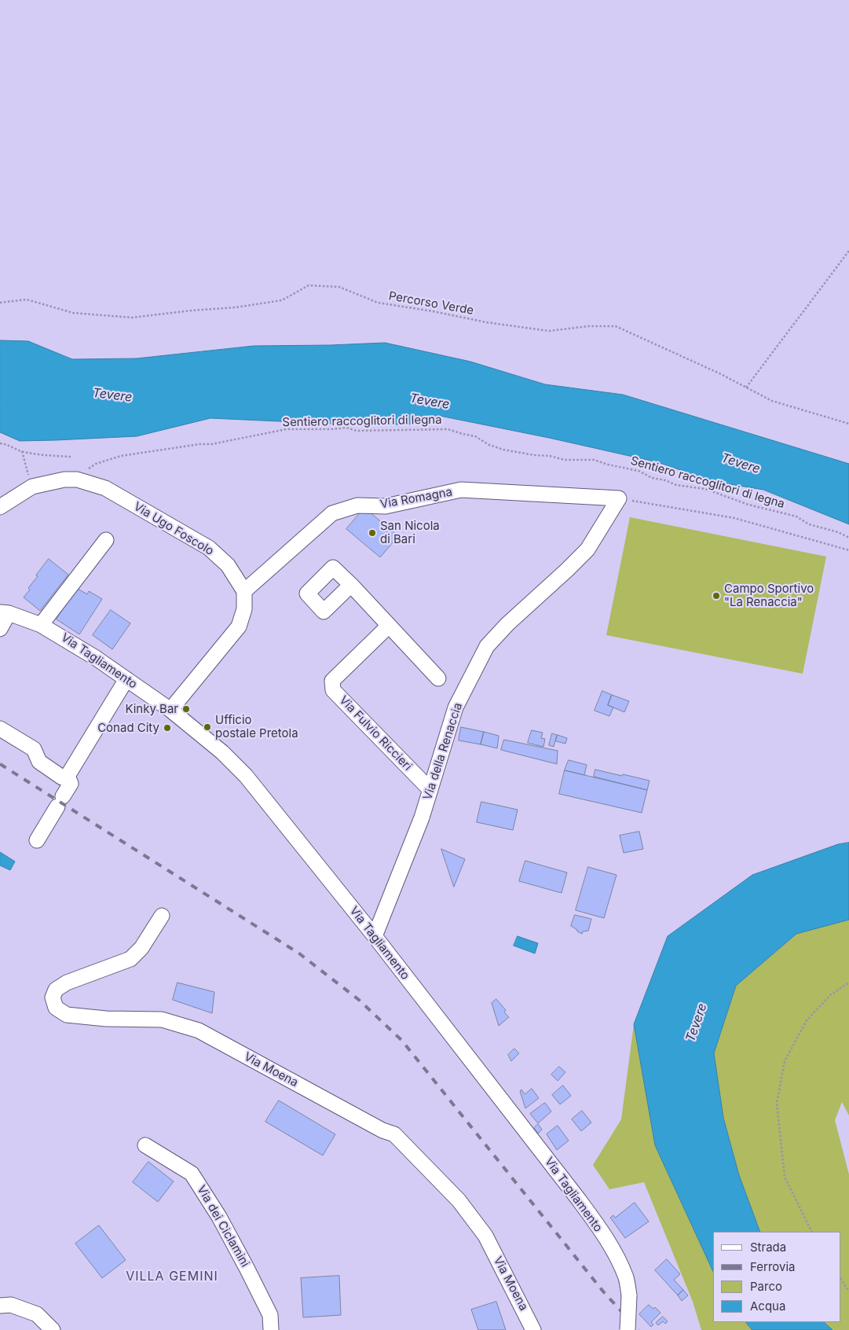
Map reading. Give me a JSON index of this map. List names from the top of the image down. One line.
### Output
{"streets":{"street":["Via Romagna","Via Ugo Foscolo","Via Tagliamento","Via Fulvio Riccieri","Via della Renaccia","Via Moena","Via dei Ciclamini"],"path":["Percorso Verde","Sentiero raccoglitori di legna"]},"crossings":[["Via Romagna","Via Ugo Foscolo"],["Via Romagna","Via della Renaccia"],["Via Tagliamento","Via della Renaccia"],["Via Fulvio Riccieri","Via della Renaccia"]],"districts":["VILLA GEMINI"],"water":["Tevere"],"places":["San Nicola di Bari","Campo Sportivo \"La Renaccia\"","Kinky Bar","Ufficio postale Pretola","Conad City"],"legend":["Strada","Ferrovia","Parco","Acqua"]}
